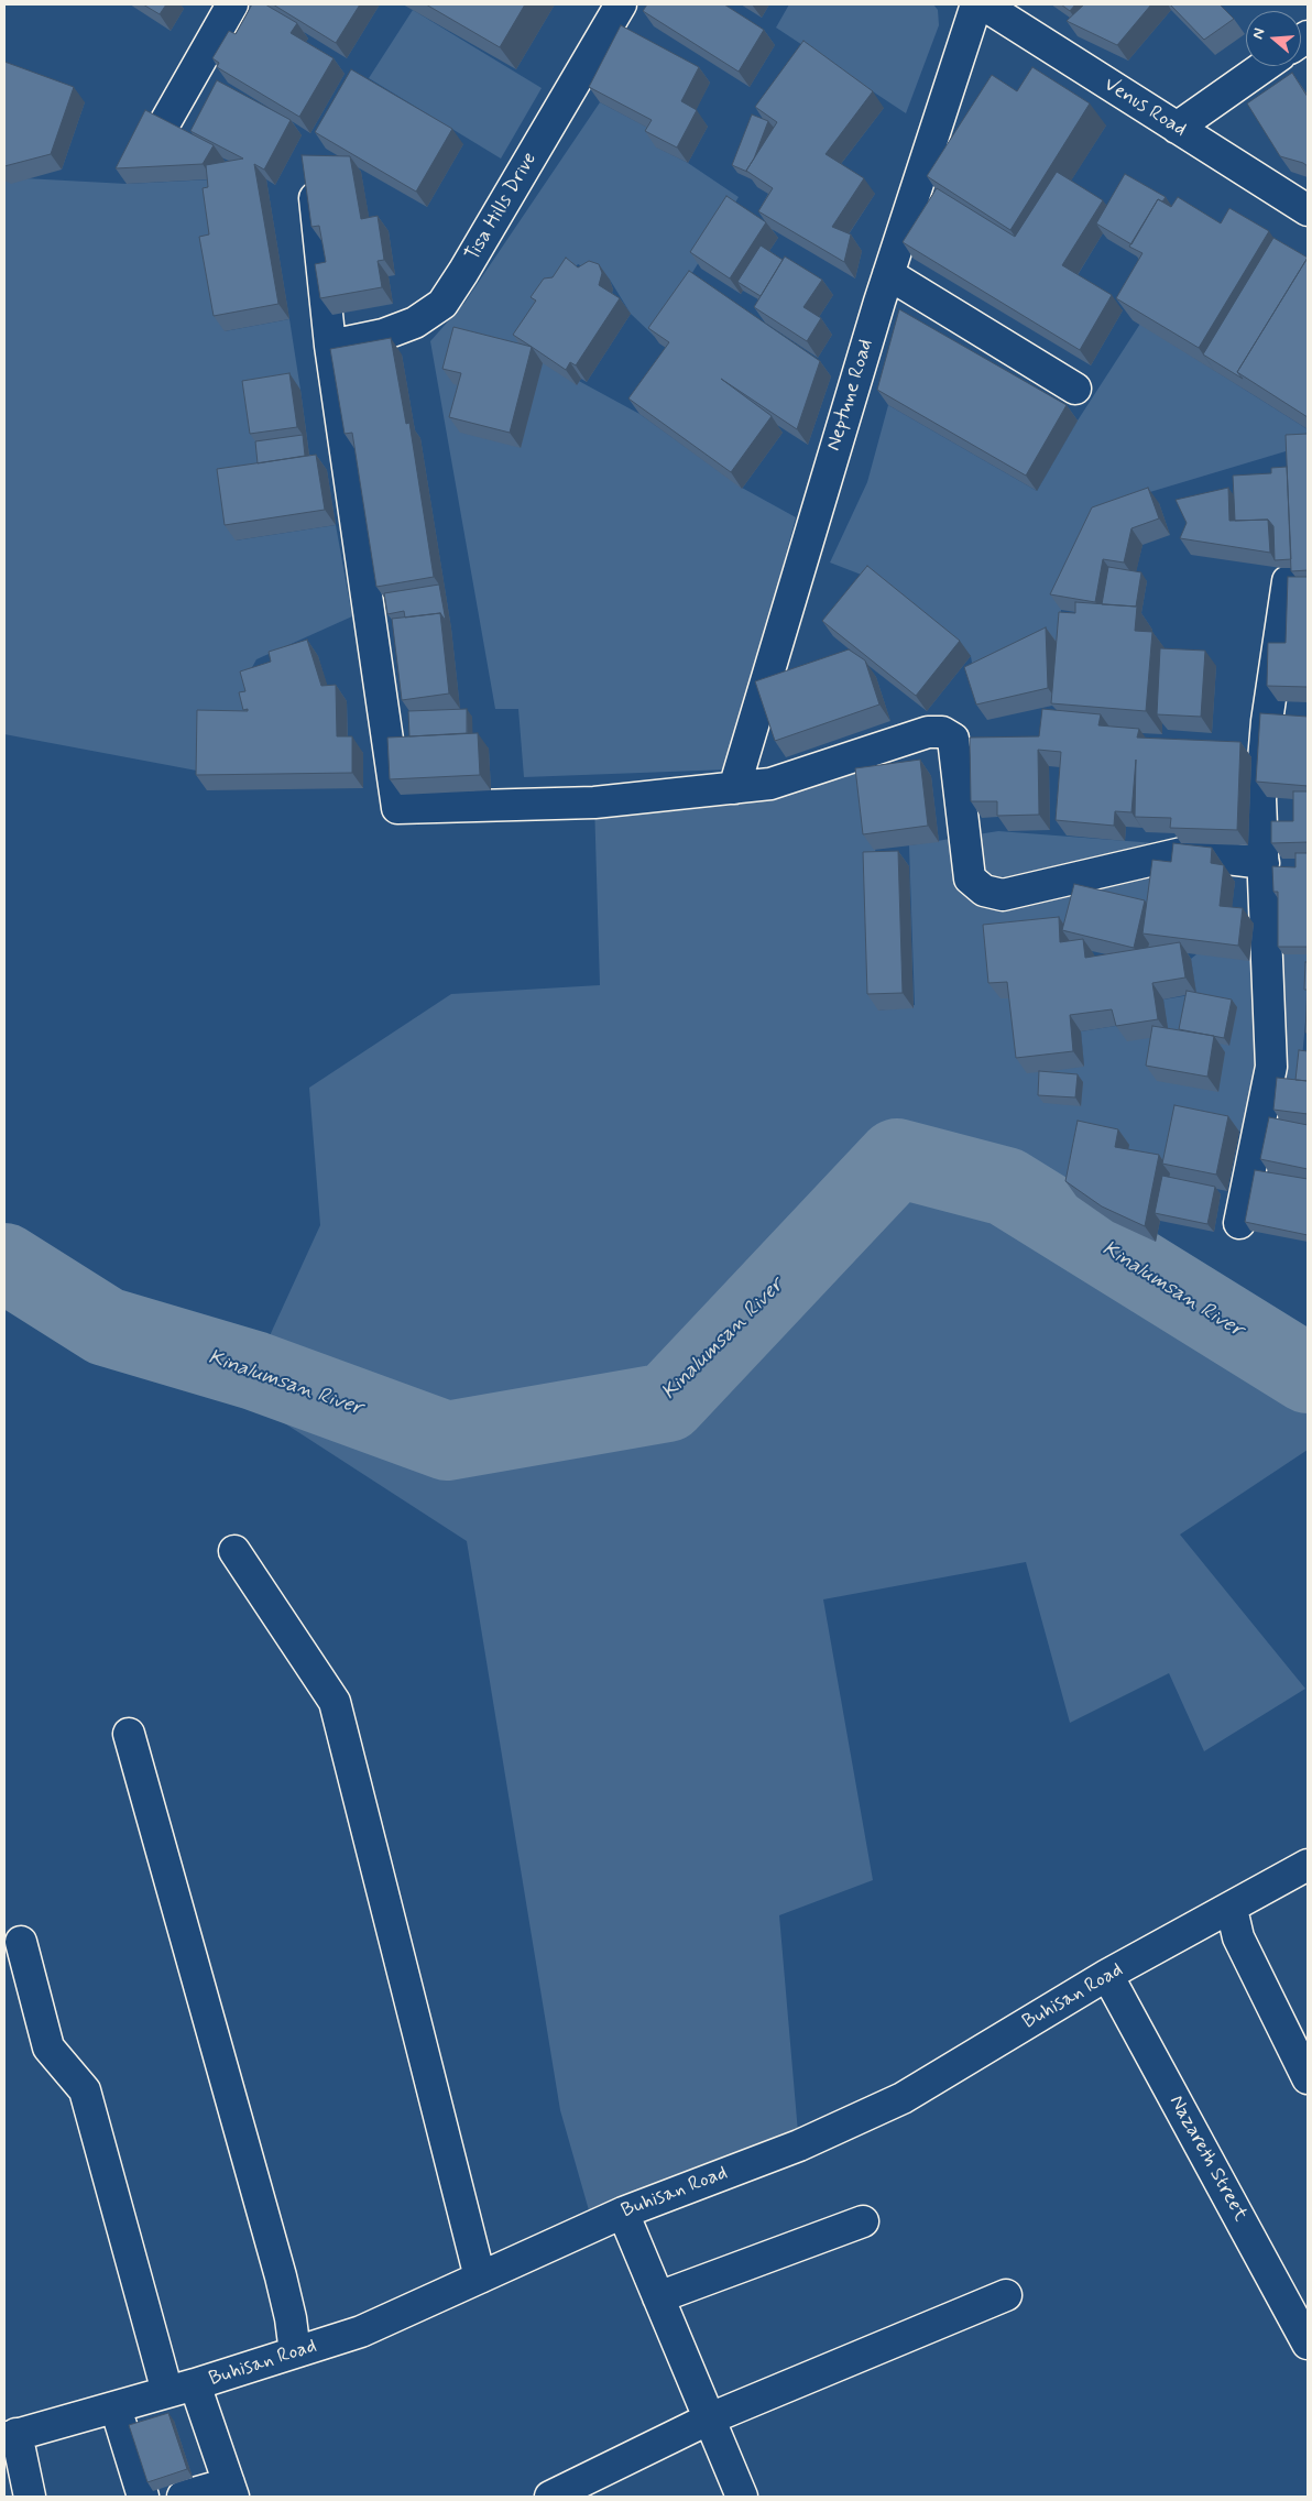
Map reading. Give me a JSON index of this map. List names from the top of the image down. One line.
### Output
{"streets":{"street":["Venus Road","Tisa Hills Drive","Neptune Road","Buhisan Road","Nazareth Street"]},"crossings":[["Buhisan Road","Nazareth Street"]],"water":["Kinalumsan River"],"north":"left"}
